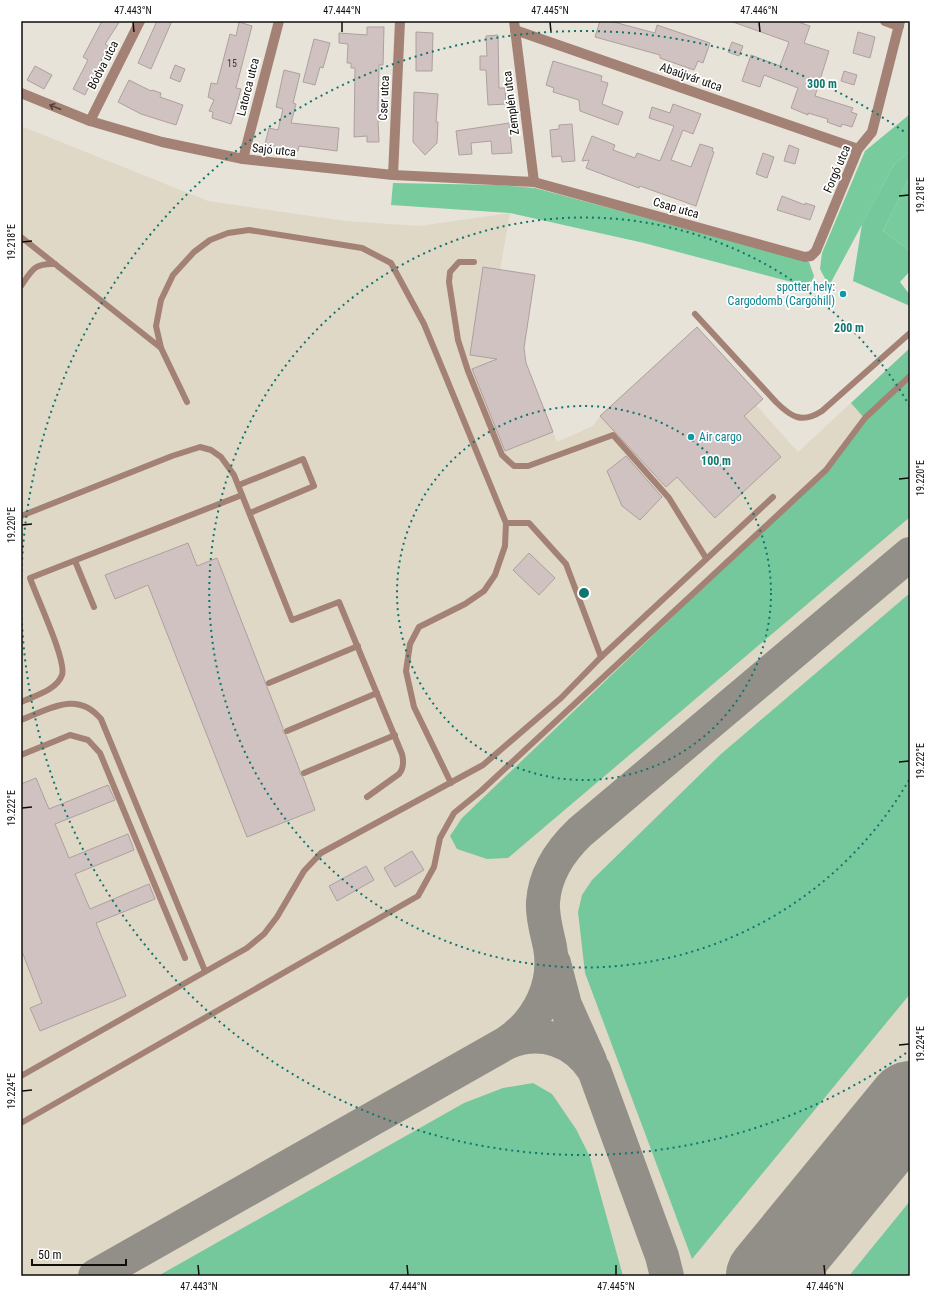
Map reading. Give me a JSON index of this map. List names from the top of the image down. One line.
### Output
{"streets":{"street":["Bódva utca","Abaújvár utca","Latorca utca","Cser utca","Zemplén utca","Sajó utca","Forgó utca","Csap utca"]},"crossings":[["Bódva utca","Sajó utca"],["Abaújvár utca","Zemplén utca"],["Abaújvár utca","Forgó utca"],["Latorca utca","Sajó utca"],["Cser utca","Sajó utca"],["Zemplén utca","Sajó utca"],["Zemplén utca","Csap utca"],["Sajó utca","Csap utca"],["Forgó utca","Csap utca"]],"places":["spotter hely: Cargodomb (Cargohill)","Air cargo"],"house_numbers":["15"],"scale_bar":"50 m","coordinates":["47.443°N","47.444°N","47.445°N","47.446°N","19.218°E","19.220°E","19.222°E","19.224°E"],"rings":["300 m","200 m","100 m"]}
